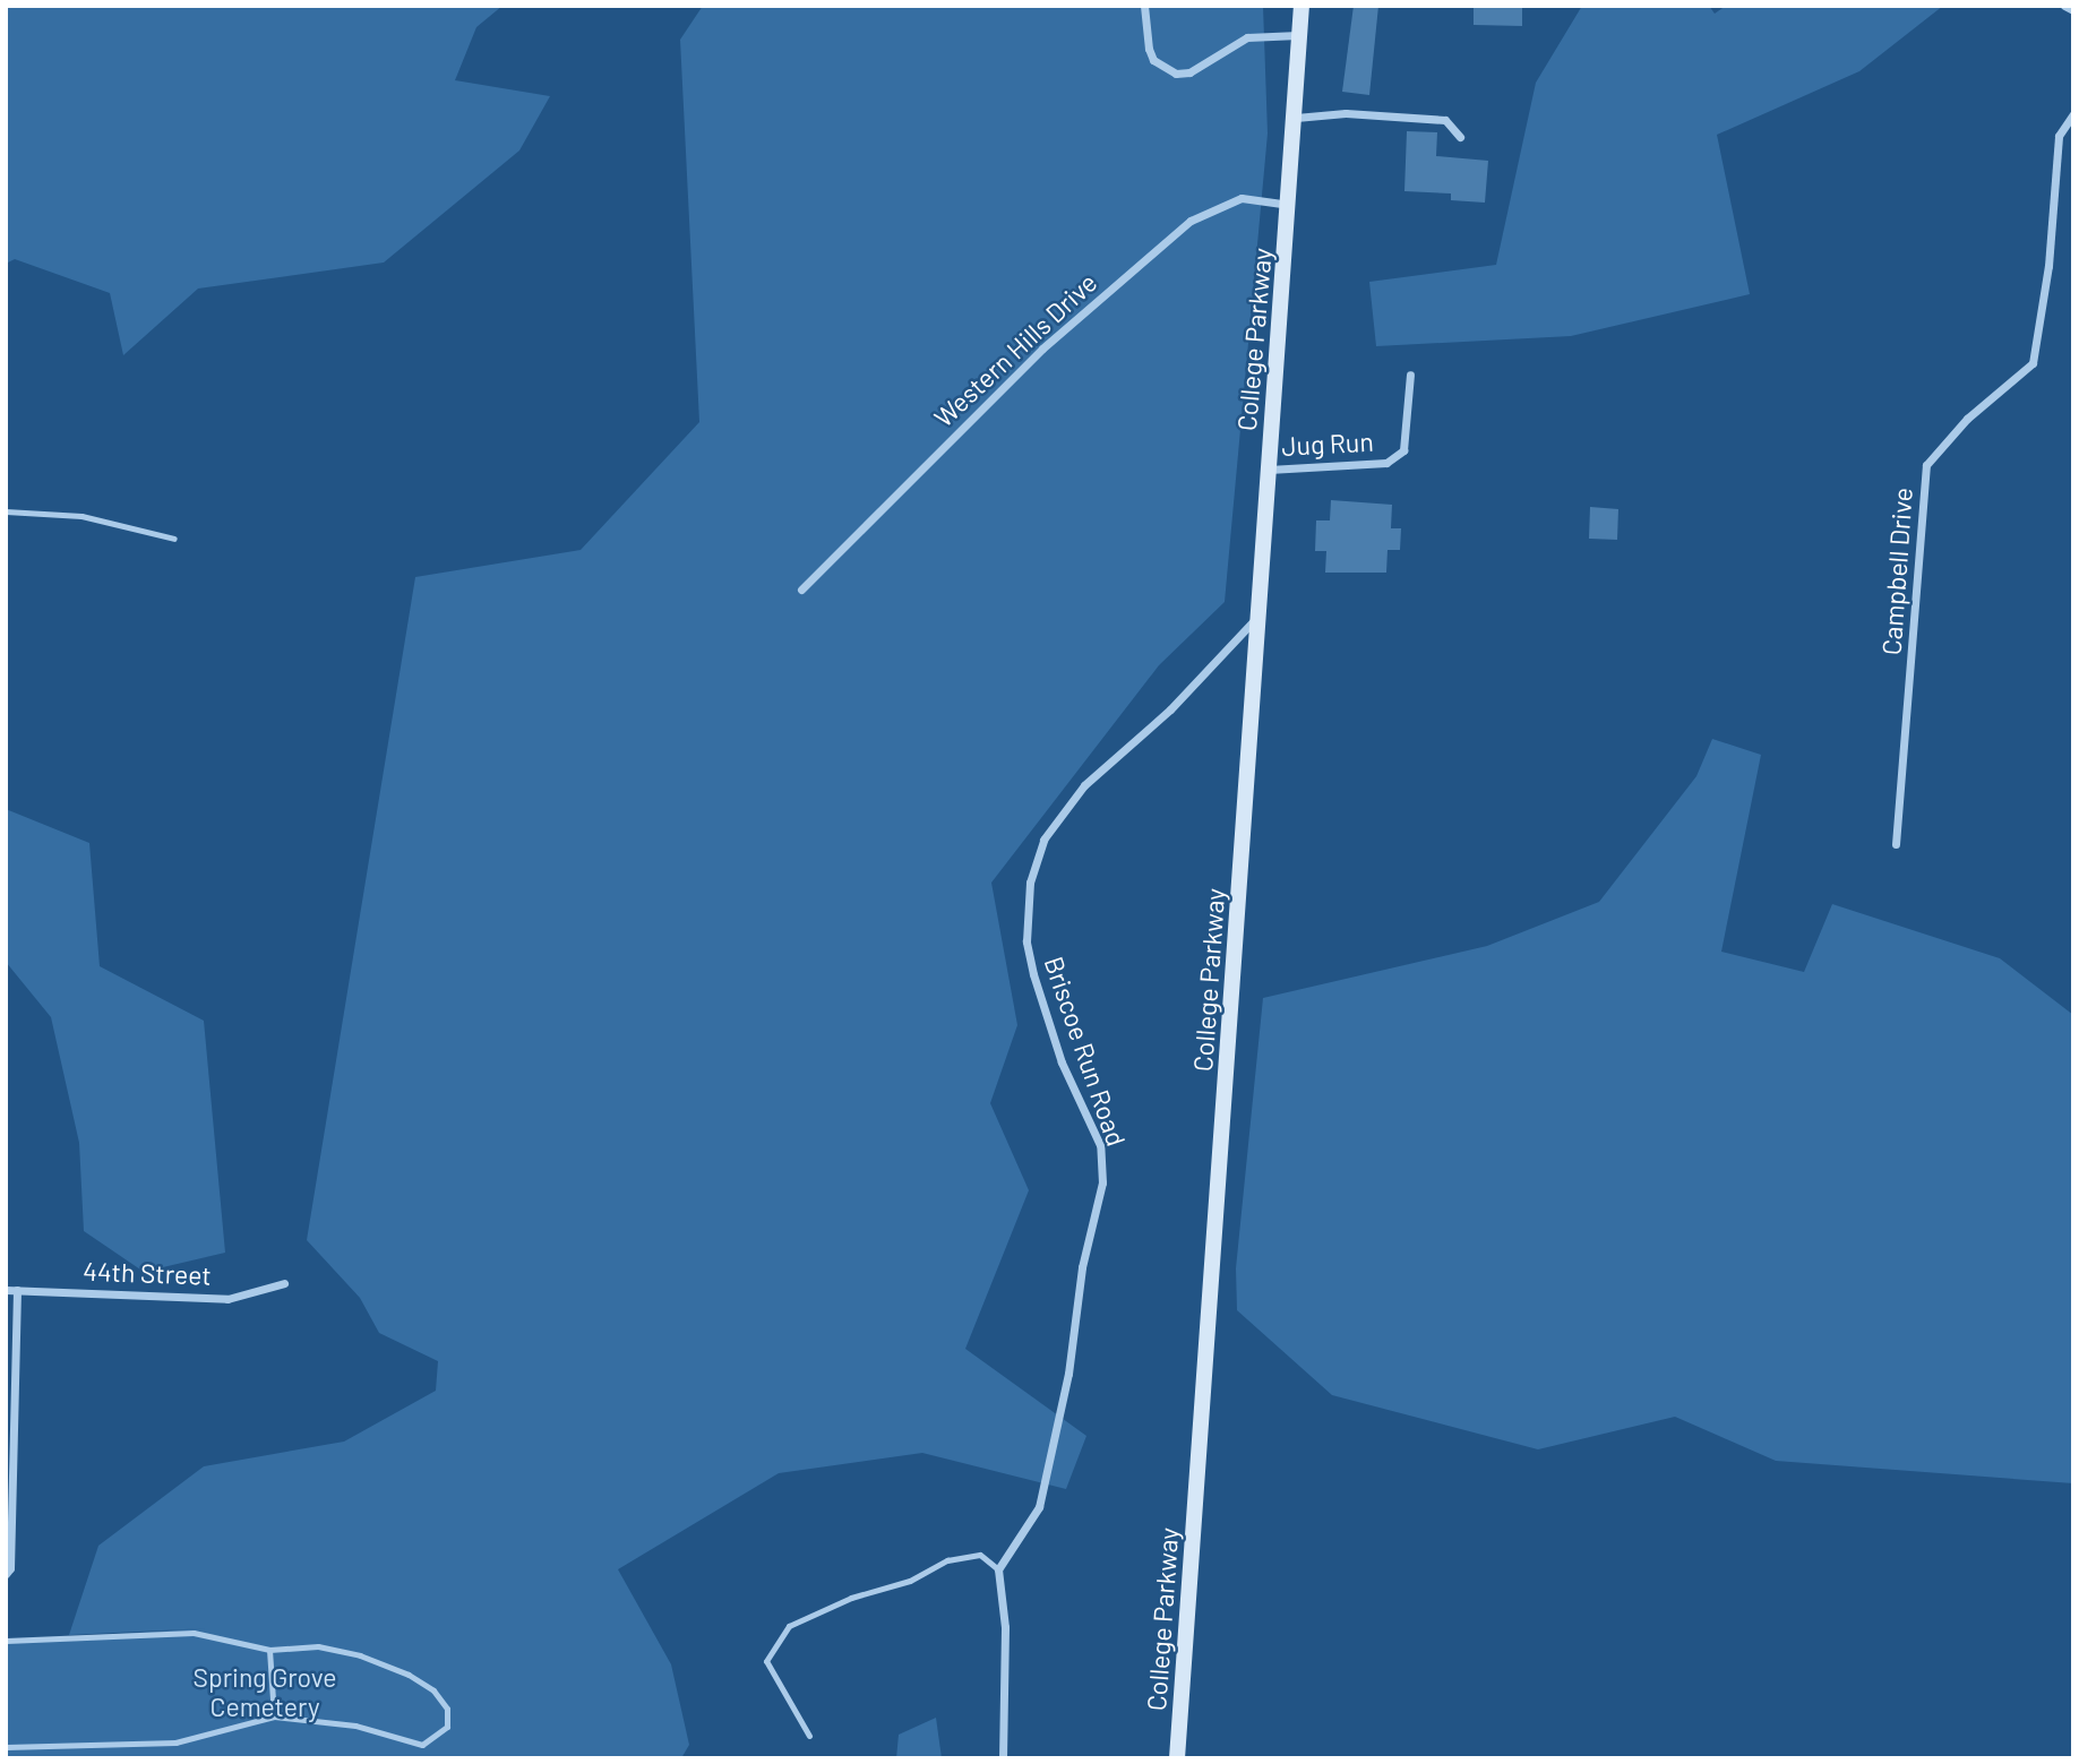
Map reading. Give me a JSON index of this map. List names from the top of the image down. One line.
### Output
{"streets":{"street":["College Parkway","Western Hills Drive","Jug Run","Campbell Drive","Briscoe Run Road","44th Street"]},"crossings":[["College Parkway","Western Hills Drive"],["College Parkway","Jug Run"],["College Parkway","Briscoe Run Road"]],"parks":["Spring Grove Cemetery"]}
